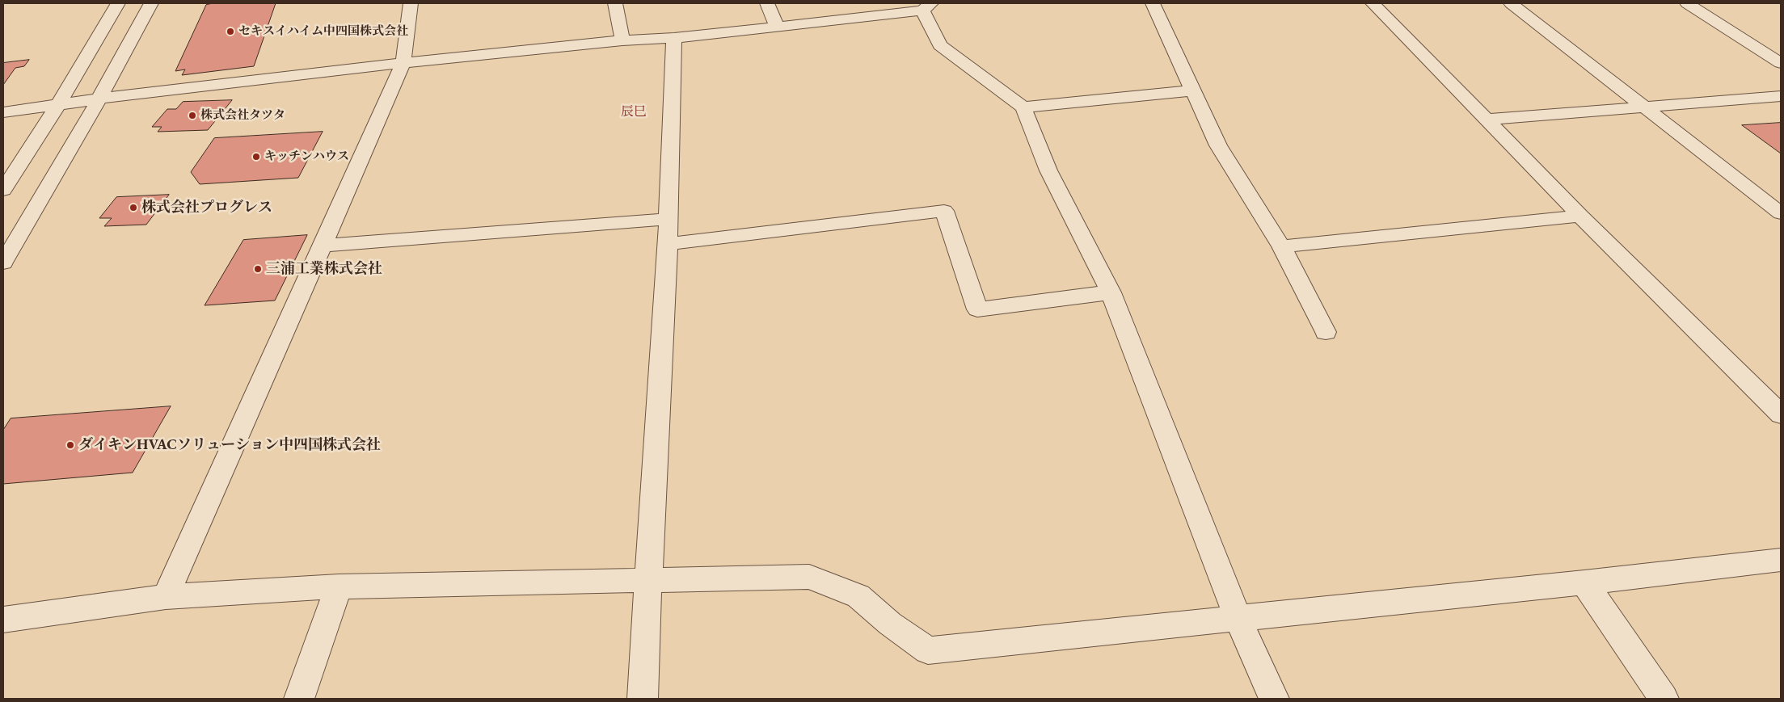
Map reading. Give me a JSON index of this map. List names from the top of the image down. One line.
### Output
{"districts":["辰巳"],"places":["セキスイハイム中四国株式会社","株式会社タツタ","キッチンハウス","株式会社プログレス","三浦工業株式会社","ダイキンHVACソリューション中四国株式会社"]}
